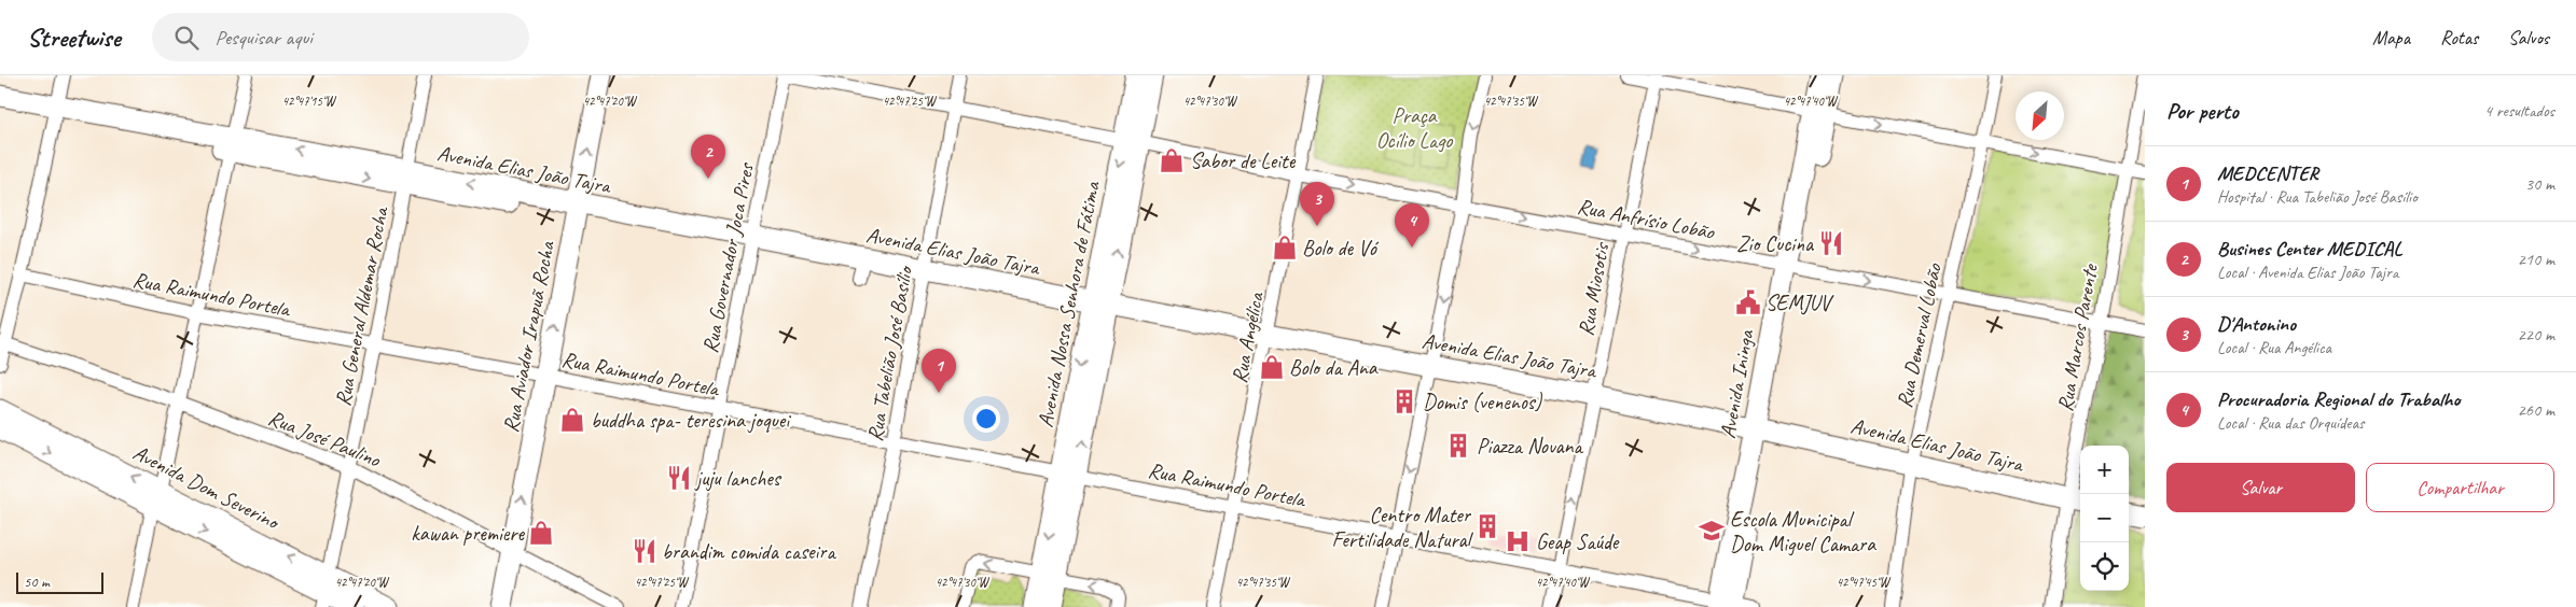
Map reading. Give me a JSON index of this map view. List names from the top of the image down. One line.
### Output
{"streets":{"street":["Avenida Elias João Tajra","Rua Anfrísio Lobão","Rua Governador Joca Pires","Rua Miosotis","Rua Raimundo Portela","Avenida Nossa Senhora de Fátima","Rua General Aldemar Rocha","Rua Demerval Lobão","Rua Aviador Irapuã Rocha","Rua Angélica","Rua Marcos Parente","Rua Tabelião José Basílio","Avenida Ininga","Rua José Paulino","Avenida Dom Severino"]},"crossings":[["Avenida Elias João Tajra","Rua Governador Joca Pires"],["Avenida Elias João Tajra","Rua Miosotis"],["Avenida Elias João Tajra","Avenida Nossa Senhora de Fátima"],["Avenida Elias João Tajra","Rua General Aldemar Rocha"],["Avenida Elias João Tajra","Rua Demerval Lobão"],["Avenida Elias João Tajra","Rua Aviador Irapuã Rocha"],["Avenida Elias João Tajra","Rua Angélica"],["Avenida Elias João Tajra","Rua Marcos Parente"],["Avenida Elias João Tajra","Rua Tabelião José Basílio"],["Avenida Elias João Tajra","Avenida Ininga"],["Rua Anfrísio Lobão","Rua Governador Joca Pires"],["Rua Anfrísio Lobão","Rua Miosotis"],["Rua Anfrísio Lobão","Avenida Nossa Senhora de Fátima"],["Rua Anfrísio Lobão","Rua Demerval Lobão"],["Rua Anfrísio Lobão","Rua Angélica"],["Rua Anfrísio Lobão","Rua Marcos Parente"],["Rua Anfrísio Lobão","Rua Tabelião José Basílio"],["Rua Anfrísio Lobão","Avenida Ininga"],["Rua Governador Joca Pires","Rua Raimundo Portela"],["Rua Miosotis","Rua Raimundo Portela"],["Rua Raimundo Portela","Avenida Nossa Senhora de Fátima"],["Rua Raimundo Portela","Rua General Aldemar Rocha"],["Rua Raimundo Portela","Rua Aviador Irapuã Rocha"],["Rua Raimundo Portela","Rua Angélica"],["Rua Raimundo Portela","Rua Tabelião José Basílio"],["Rua Raimundo Portela","Avenida Ininga"],["Rua General Aldemar Rocha","Rua José Paulino"],["Rua General Aldemar Rocha","Avenida Dom Severino"],["Rua Aviador Irapuã Rocha","Rua José Paulino"]],"one_way":["Rua Anfrísio Lobão","Rua Aviador Irapuã Rocha"],"parks":["Praça Ocílio Lago"],"places":{"shop":["Sabor de Leite","Bolo de Vó","Bolo da Ana","buddha spa- teresina joquei","kawan premiere"],"restaurant":["Zio Cucina","juju lanches","brandim comida caseira"],"public building":["SEMJUV"],"building":["Domis (venenos)","Piazza Novana","Centro Mater Fertilidade Natural"],"school or university":["Escola Municipal Dom Miguel Camara"],"hospital":["Geap Saúde"]},"scale_bar":"50 m","north":"bottom left","page":{"header":"Streetwise","search":"Pesquisar aqui","nav":["Mapa","Rotas","Salvos"],"heading":["Por perto","4 resultados"],"pins":["2","3","4","1"],"list":[{"mark":"1","name":"MEDCENTER","note":"Hospital · Rua Tabelião José Basílio","value":"30 m"},{"mark":"2","name":"Busines Center MEDICAL","note":"Local · Avenida Elias João Tajra","value":"210 m"},{"mark":"3","name":"D'Antonino","note":"Local · Rua Angélica","value":"220 m"},{"mark":"4","name":"Procuradoria Regional do Trabalho","note":"Local · Rua das Orquídeas","value":"260 m"}],"map_buttons":["+","−"],"buttons":["Salvar","Compartilhar"],"scale":"50 m"},"coordinates":["42°47'15\"W","42°47'20\"W","42°47'25\"W","42°47'30\"W","42°47'35\"W","42°47'40\"W","42°47'45\"W"]}
